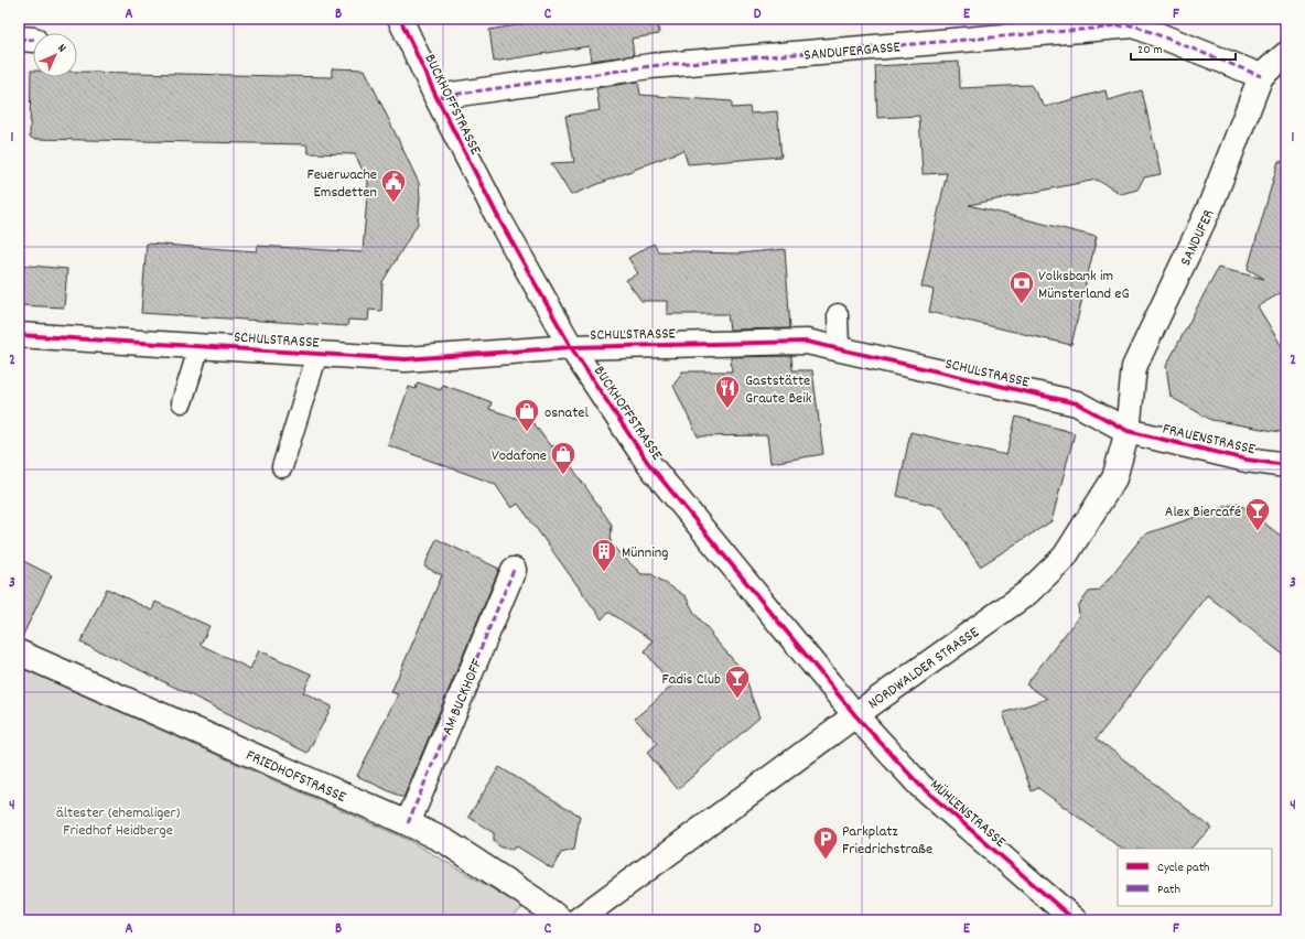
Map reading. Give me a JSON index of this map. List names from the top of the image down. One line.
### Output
{"streets":{"street":["SANDUFERGASSE","BUCKHOFFSTRASSE","SANDUFER","SCHULSTRASSE","FRAUENSTRASSE","NORDWALDER STRASSE","AM BUCKHOFF","FRIEDHOFSTRASSE","MÜHLENSTRASSE"]},"crossings":[["SANDUFERGASSE","BUCKHOFFSTRASSE"],["SANDUFERGASSE","SANDUFER"],["BUCKHOFFSTRASSE","SCHULSTRASSE"],["BUCKHOFFSTRASSE","NORDWALDER STRASSE"],["BUCKHOFFSTRASSE","MÜHLENSTRASSE"],["SANDUFER","SCHULSTRASSE"],["SANDUFER","FRAUENSTRASSE"],["SANDUFER","NORDWALDER STRASSE"],["SCHULSTRASSE","FRAUENSTRASSE"],["SCHULSTRASSE","NORDWALDER STRASSE"],["FRAUENSTRASSE","NORDWALDER STRASSE"],["NORDWALDER STRASSE","MÜHLENSTRASSE"],["AM BUCKHOFF","FRIEDHOFSTRASSE"]],"parks":["ältester (ehemaliger) Friedhof Heidberge"],"places":{"public building":["Feuerwache Emsdetten"],"bank":["Volksbank im Münsterland eG"],"restaurant":["Gaststätte Graute Beik"],"shop":["osnatel","Vodafone"],"bar":["Alex Biercafé","Fadis Club"],"building":["Münning"],"parking":["Parkplatz Friedrichstraße"]},"legend":["Cycle path","Path"],"scale_bar":"20 m","north":"top right","grid":{"columns":["A","B","C","D","E","F"],"rows":["1","2","3","4"]}}
